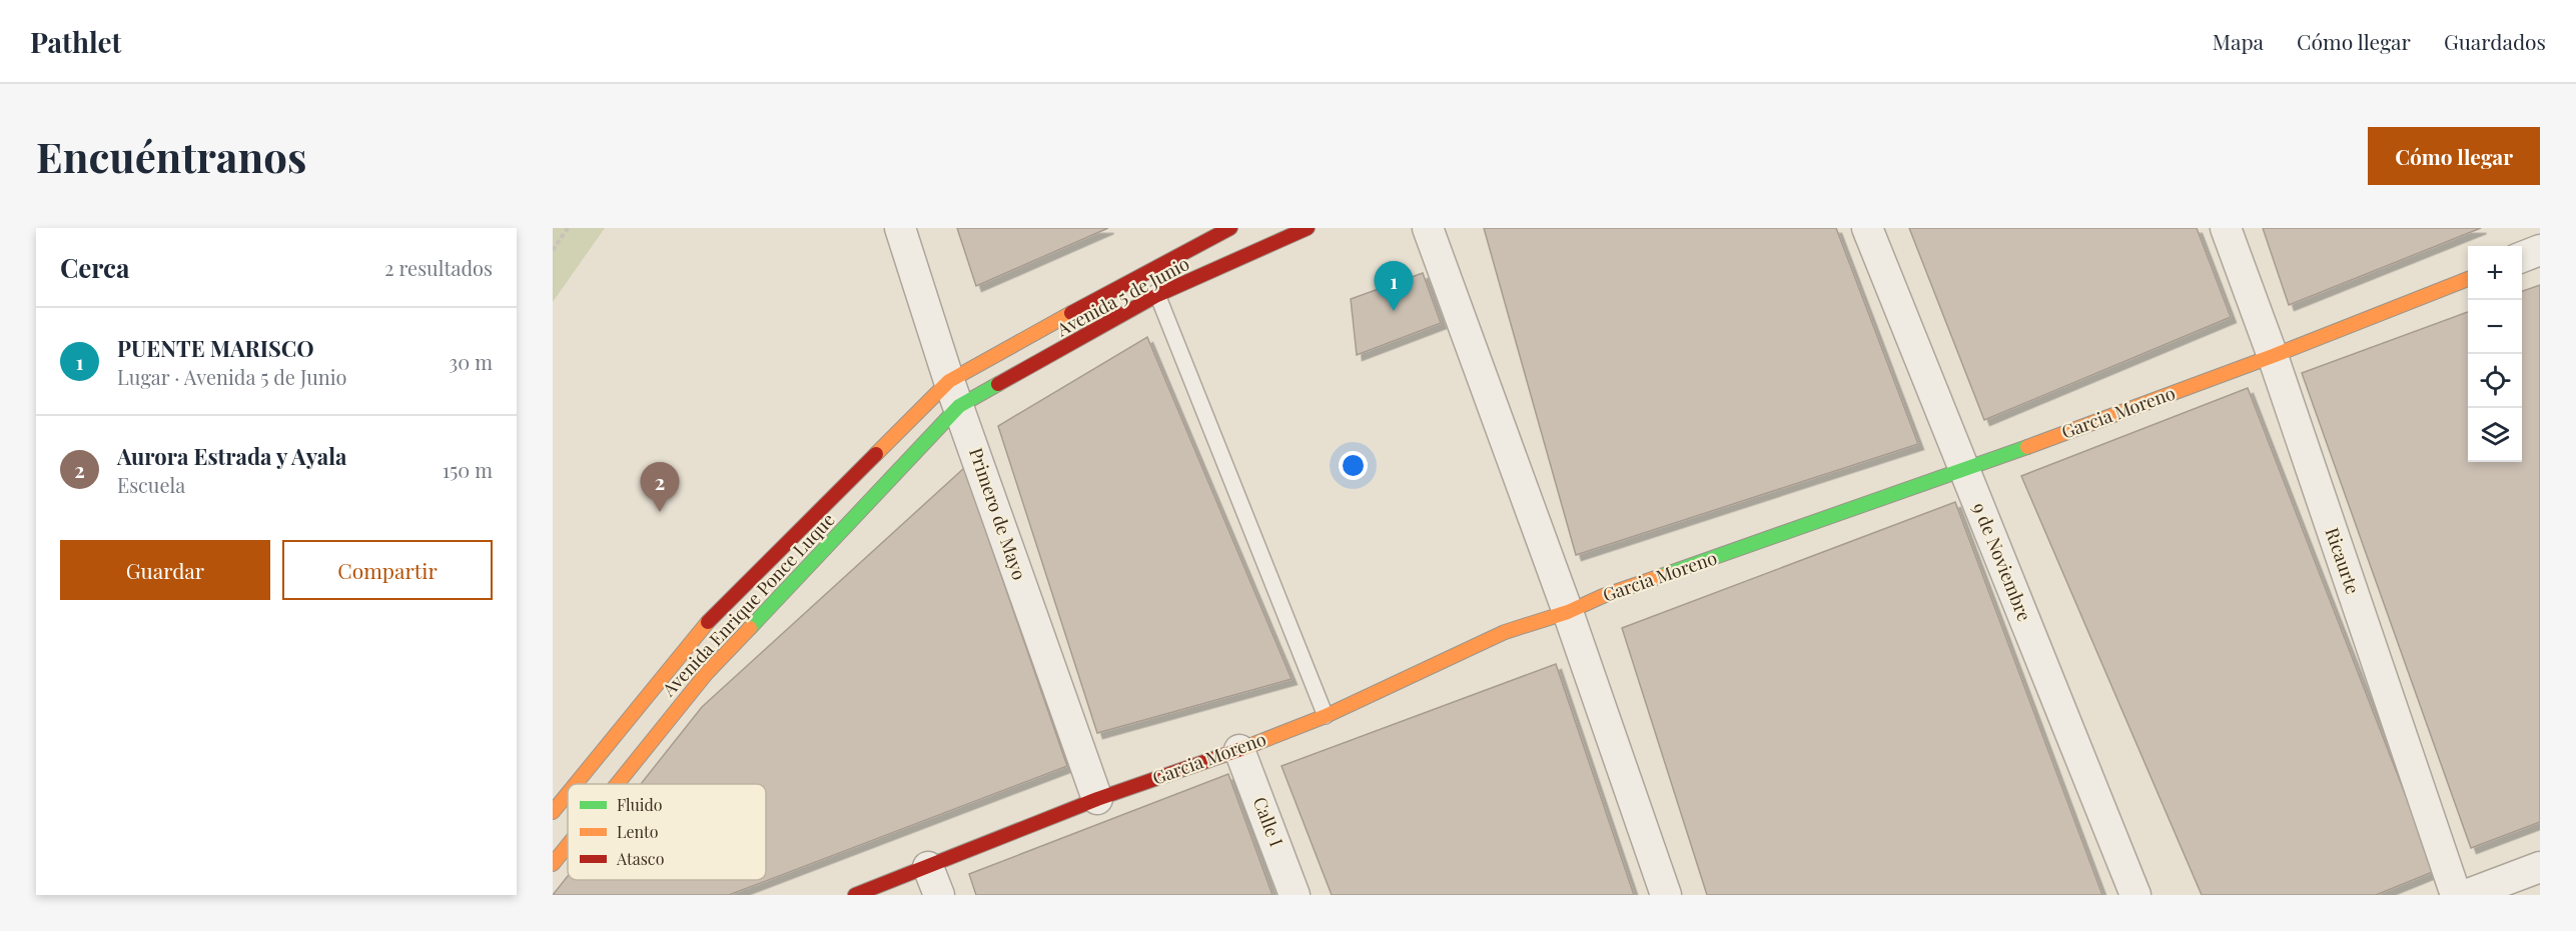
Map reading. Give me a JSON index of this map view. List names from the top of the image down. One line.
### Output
{"streets":{"main road":["Avenida 5 de Junio","Garcia Moreno","Avenida Enrique Ponce Luque"],"street":["Primero de Mayo","Ricaurte","9 de Noviembre","Calle I"]},"crossings":[["Avenida 5 de Junio","Primero de Mayo"],["Avenida 5 de Junio","Avenida Enrique Ponce Luque"],["Garcia Moreno","Primero de Mayo"],["Garcia Moreno","Ricaurte"],["Garcia Moreno","9 de Noviembre"],["Garcia Moreno","Calle I"],["Primero de Mayo","Avenida Enrique Ponce Luque"]],"legend":["Fluido","Lento","Atasco"],"page":{"header":"Pathlet","nav":["Mapa","Cómo llegar","Guardados"],"buttons":["Cómo llegar",["Guardar","Compartir"]],"title":"Encuéntranos","heading":["Cerca","2 resultados"],"map_buttons":["+","−"],"pins":["1","2"],"list":[{"mark":"1","name":"PUENTE MARISCO","note":"Lugar · Avenida 5 de Junio","value":"30 m"},{"mark":"2","name":"Aurora Estrada y Ayala","note":"Escuela","value":"150 m"}]}}
